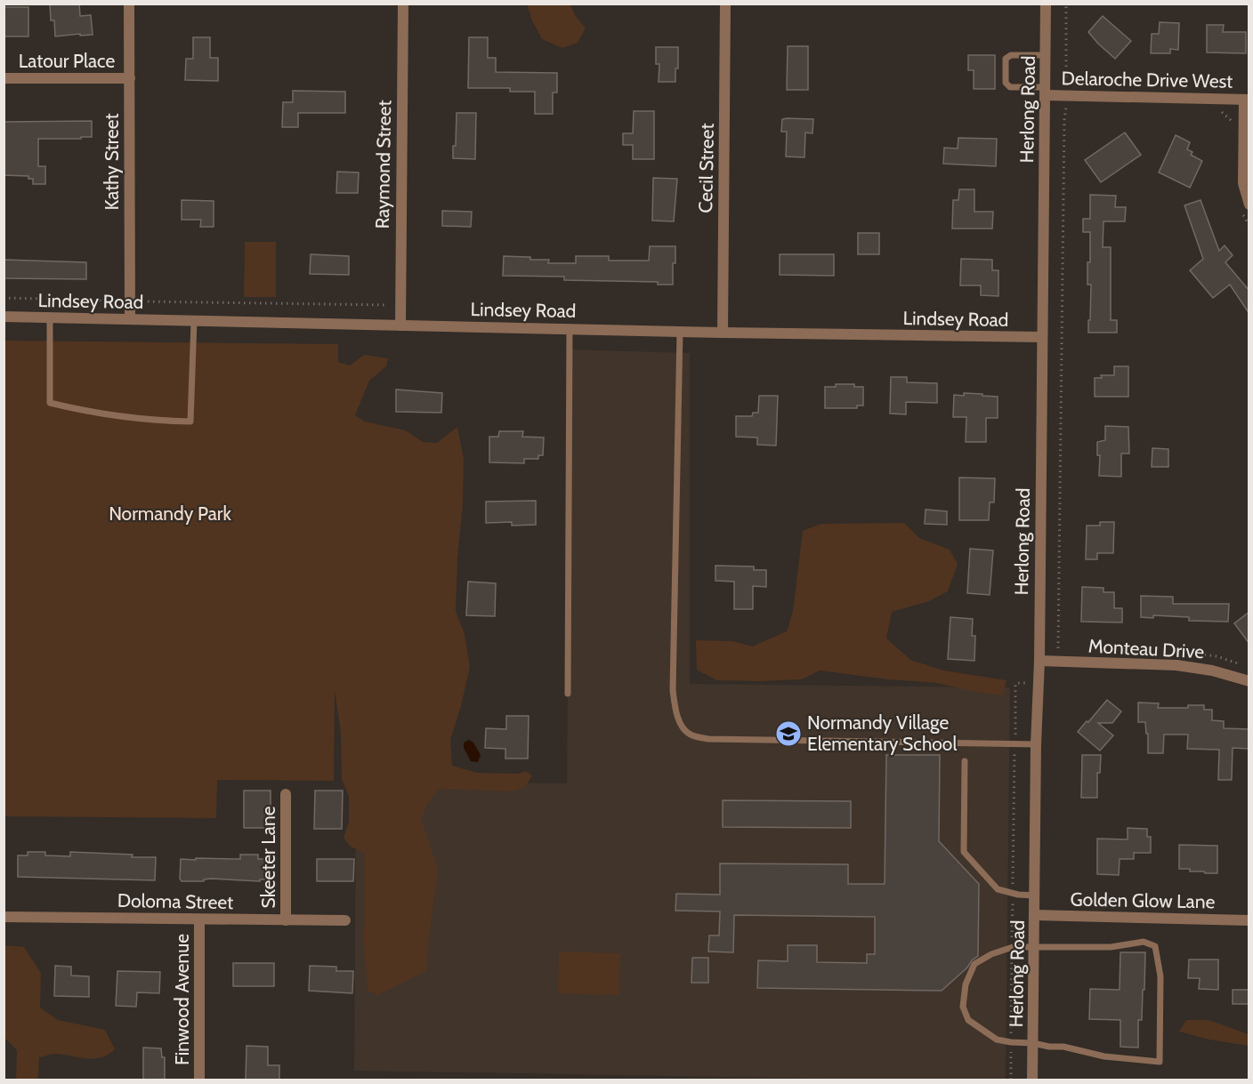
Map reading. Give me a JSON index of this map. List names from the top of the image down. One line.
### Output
{"streets":{"street":["Latour Place","Delaroche Drive West","Herlong Road","Kathy Street","Raymond Street","Cecil Street","Lindsey Road","Monteau Drive","Skeeter Lane","Golden Glow Lane","Doloma Street","Finwood Avenue"]},"crossings":[["Latour Place","Kathy Street"],["Delaroche Drive West","Herlong Road"],["Herlong Road","Lindsey Road"],["Herlong Road","Monteau Drive"],["Herlong Road","Golden Glow Lane"],["Kathy Street","Lindsey Road"],["Raymond Street","Lindsey Road"],["Cecil Street","Lindsey Road"],["Skeeter Lane","Doloma Street"],["Doloma Street","Finwood Avenue"]],"parks":["Normandy Park"],"places":{"school or university":["Normandy Village Elementary School"]}}
